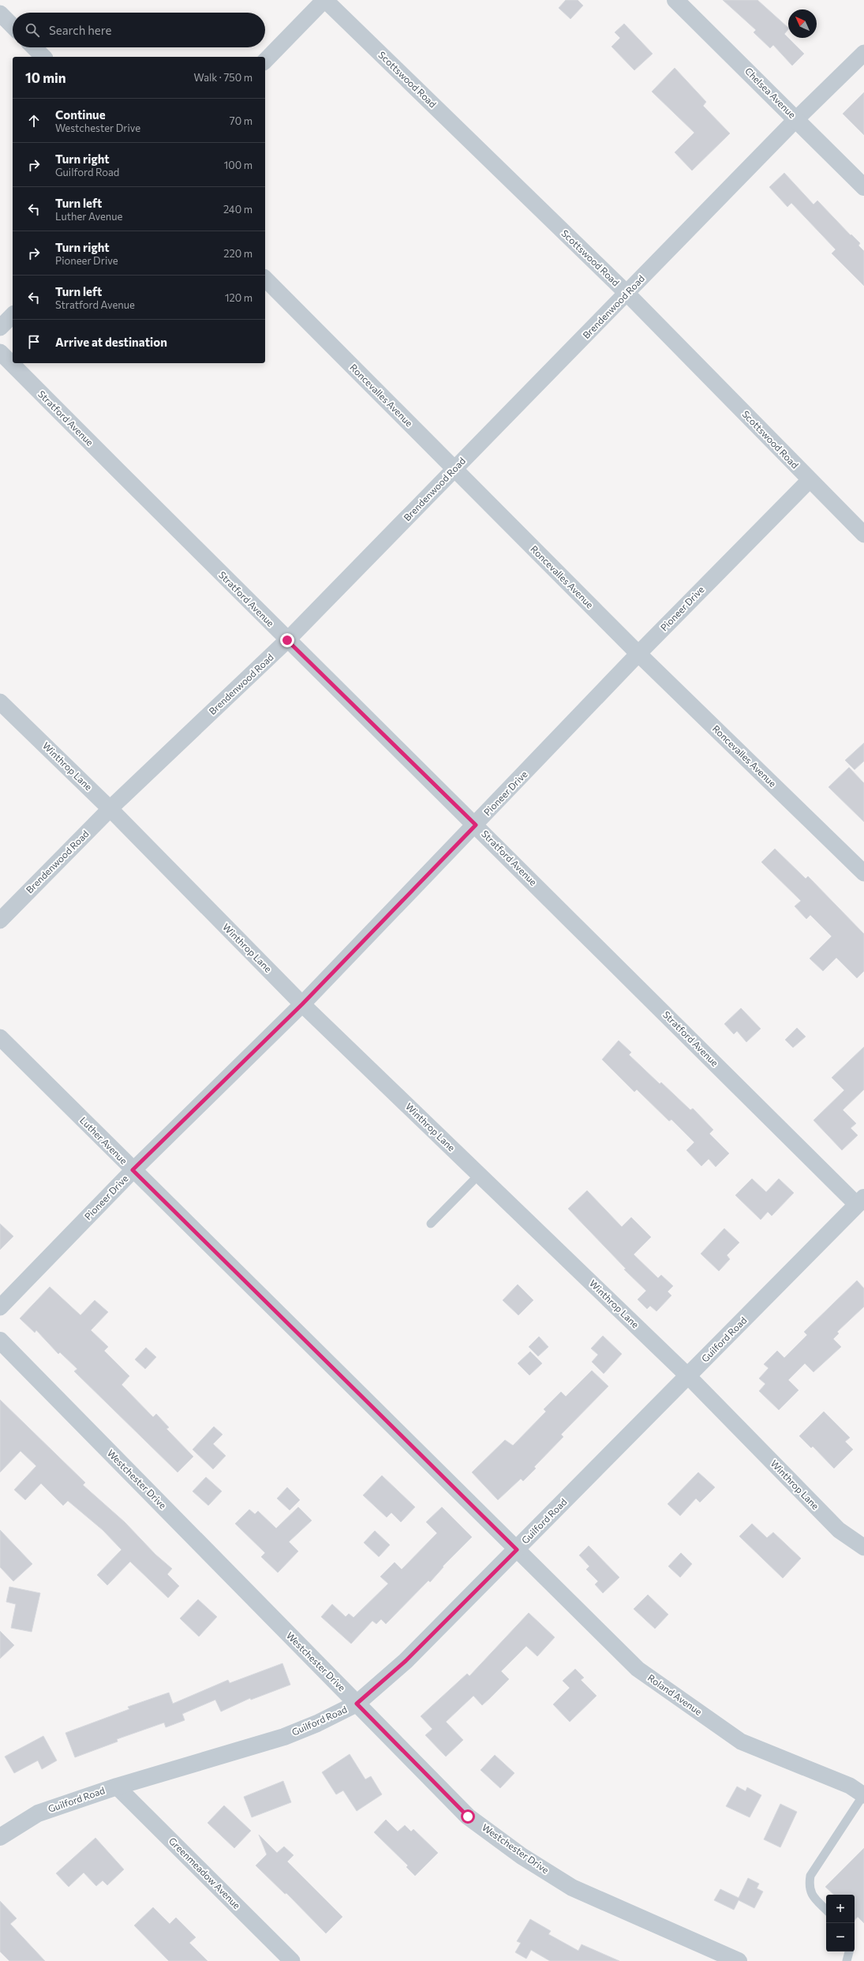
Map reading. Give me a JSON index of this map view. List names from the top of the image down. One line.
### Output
{"streets":{"street":["Scottswood Road","Chelsea Avenue","Brendenwood Road","Roncevalles Avenue","Stratford Avenue","Pioneer Drive","Winthrop Lane","Luther Avenue","Guilford Road","Westchester Drive","Roland Avenue","Greenmeadow Avenue"]},"crossings":[["Scottswood Road","Brendenwood Road"],["Scottswood Road","Pioneer Drive"],["Chelsea Avenue","Brendenwood Road"],["Brendenwood Road","Roncevalles Avenue"],["Brendenwood Road","Stratford Avenue"],["Brendenwood Road","Winthrop Lane"],["Roncevalles Avenue","Pioneer Drive"],["Stratford Avenue","Pioneer Drive"],["Stratford Avenue","Guilford Road"],["Pioneer Drive","Winthrop Lane"],["Pioneer Drive","Luther Avenue"],["Winthrop Lane","Guilford Road"],["Luther Avenue","Guilford Road"],["Luther Avenue","Roland Avenue"],["Guilford Road","Westchester Drive"],["Guilford Road","Roland Avenue"],["Guilford Road","Greenmeadow Avenue"]],"north":"top left","page":{"search":"Search here","heading":["10 min","Walk · 750 m"],"list":[["Continue","Westchester Drive","70 m"],["Turn right","Guilford Road","100 m"],["Turn left","Luther Avenue","240 m"],["Turn right","Pioneer Drive","220 m"],["Turn left","Stratford Avenue","120 m"],"Arrive at destination"],"map_buttons":["+","−"]}}
